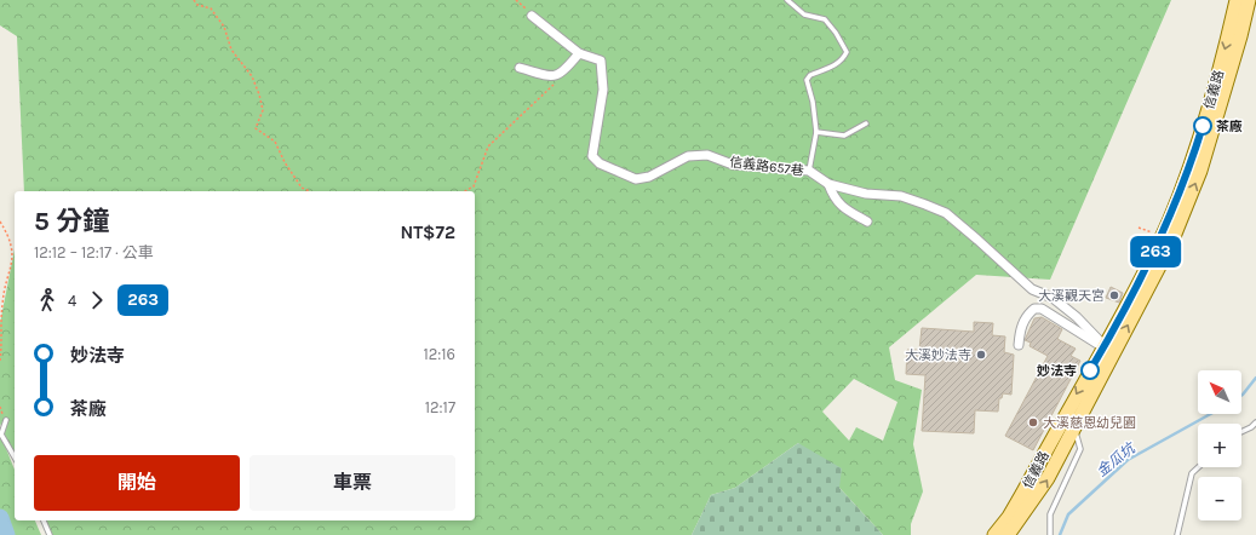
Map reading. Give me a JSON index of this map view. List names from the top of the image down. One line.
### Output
{"streets":{"main road":["信義路"],"street":["信義路657巷"]},"crossings":[["信義路","信義路657巷"]],"water":["金瓜坑"],"places":["茶廠","大溪觀天宮","大溪妙法寺","妙法寺","大溪慈恩幼兒園"],"lines":["bus line 263"],"north":"top left","page":{"on_map":"263","heading":["5 分鐘","12:12 – 12:17 · 公車","NT$72"],"legs":["4","263"],"list":[{"name":"妙法寺","value":"12:16"},{"name":"茶廠","value":"12:17"}],"map_buttons":["+","−"],"buttons":["開始","車票"]}}
